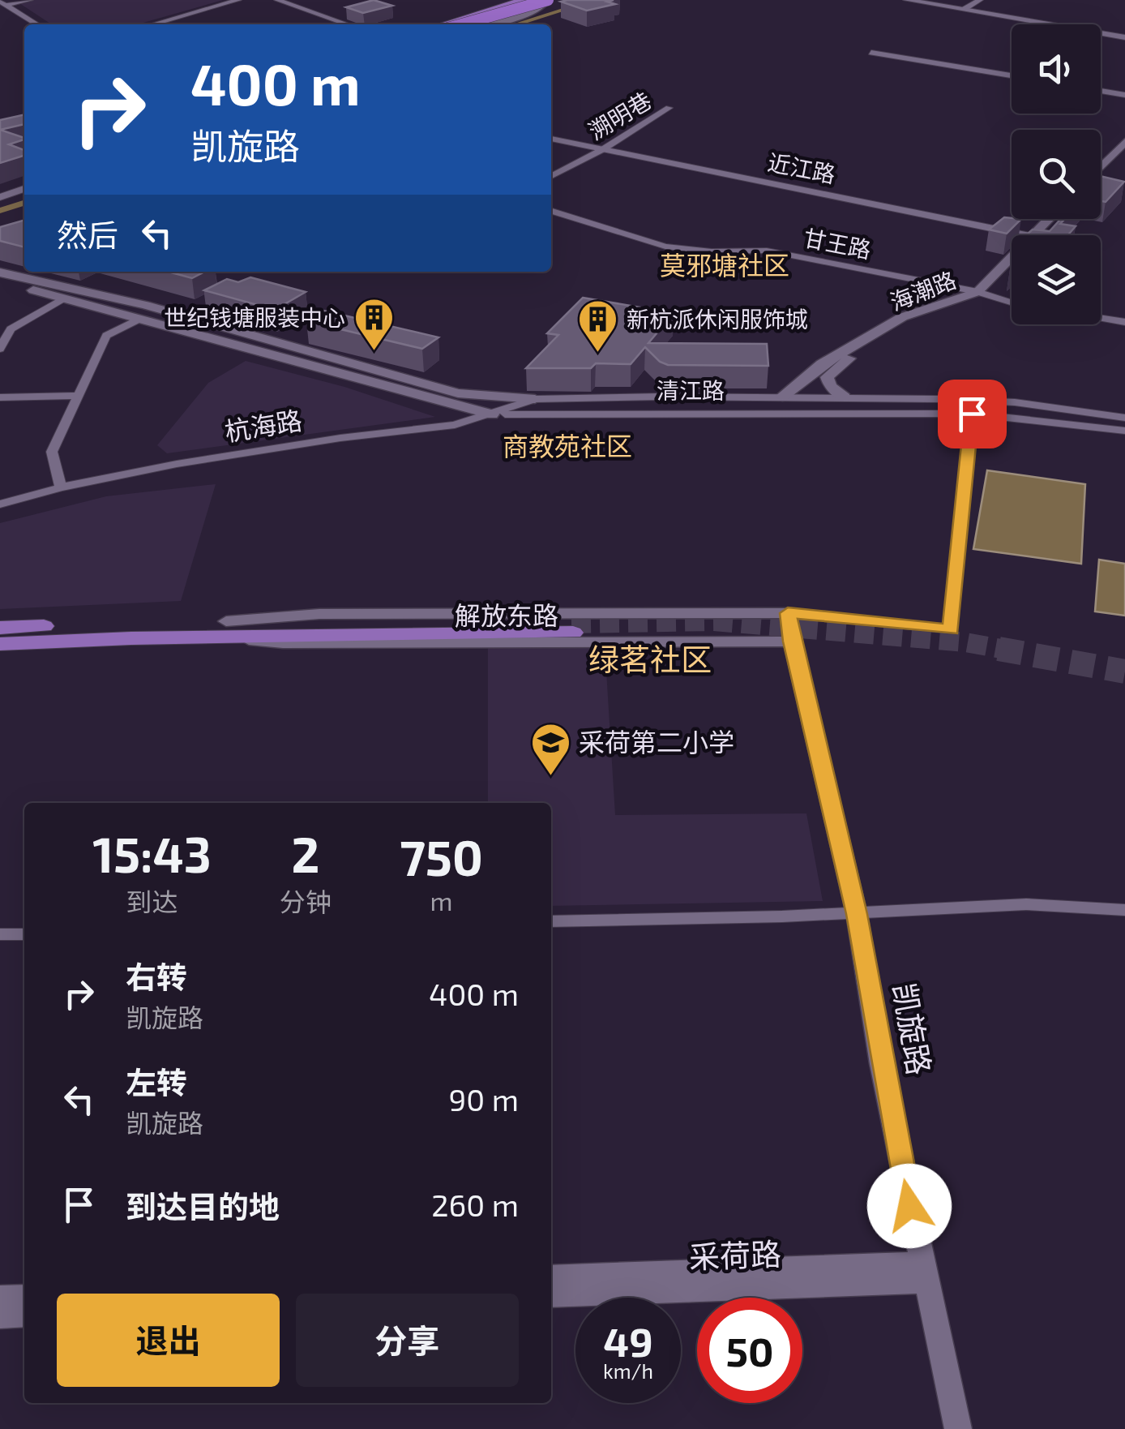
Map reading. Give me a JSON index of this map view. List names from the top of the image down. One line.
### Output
{"streets":{"main road":["海潮路","清江路","解放东路","凯旋路","采荷路"],"street":["溯明巷","近江路","甘王路","杭海路"]},"crossings":[["溯明巷","近江路"],["甘王路","海潮路"],["海潮路","清江路"],["清江路","杭海路"],["解放东路","凯旋路"],["凯旋路","采荷路"]],"districts":["莫邪塘社区","商教苑社区","绿茗社区"],"places":{"building":["世纪钱塘服装中心","新杭派休闲服饰城"],"school or university":["采荷第二小学"]},"page":{"turn":["400 m","凯旋路"],"then":"然后","eta":["15:43","到达","2","分钟","750","m"],"list":[{"name":"右转","note":"凯旋路","value":"400 m"},{"name":"左转","note":"凯旋路","value":"90 m"},{"name":"到达目的地","value":"260 m"}],"buttons":["退出","分享"],"speed":"49 km/h","limit":"50"}}
